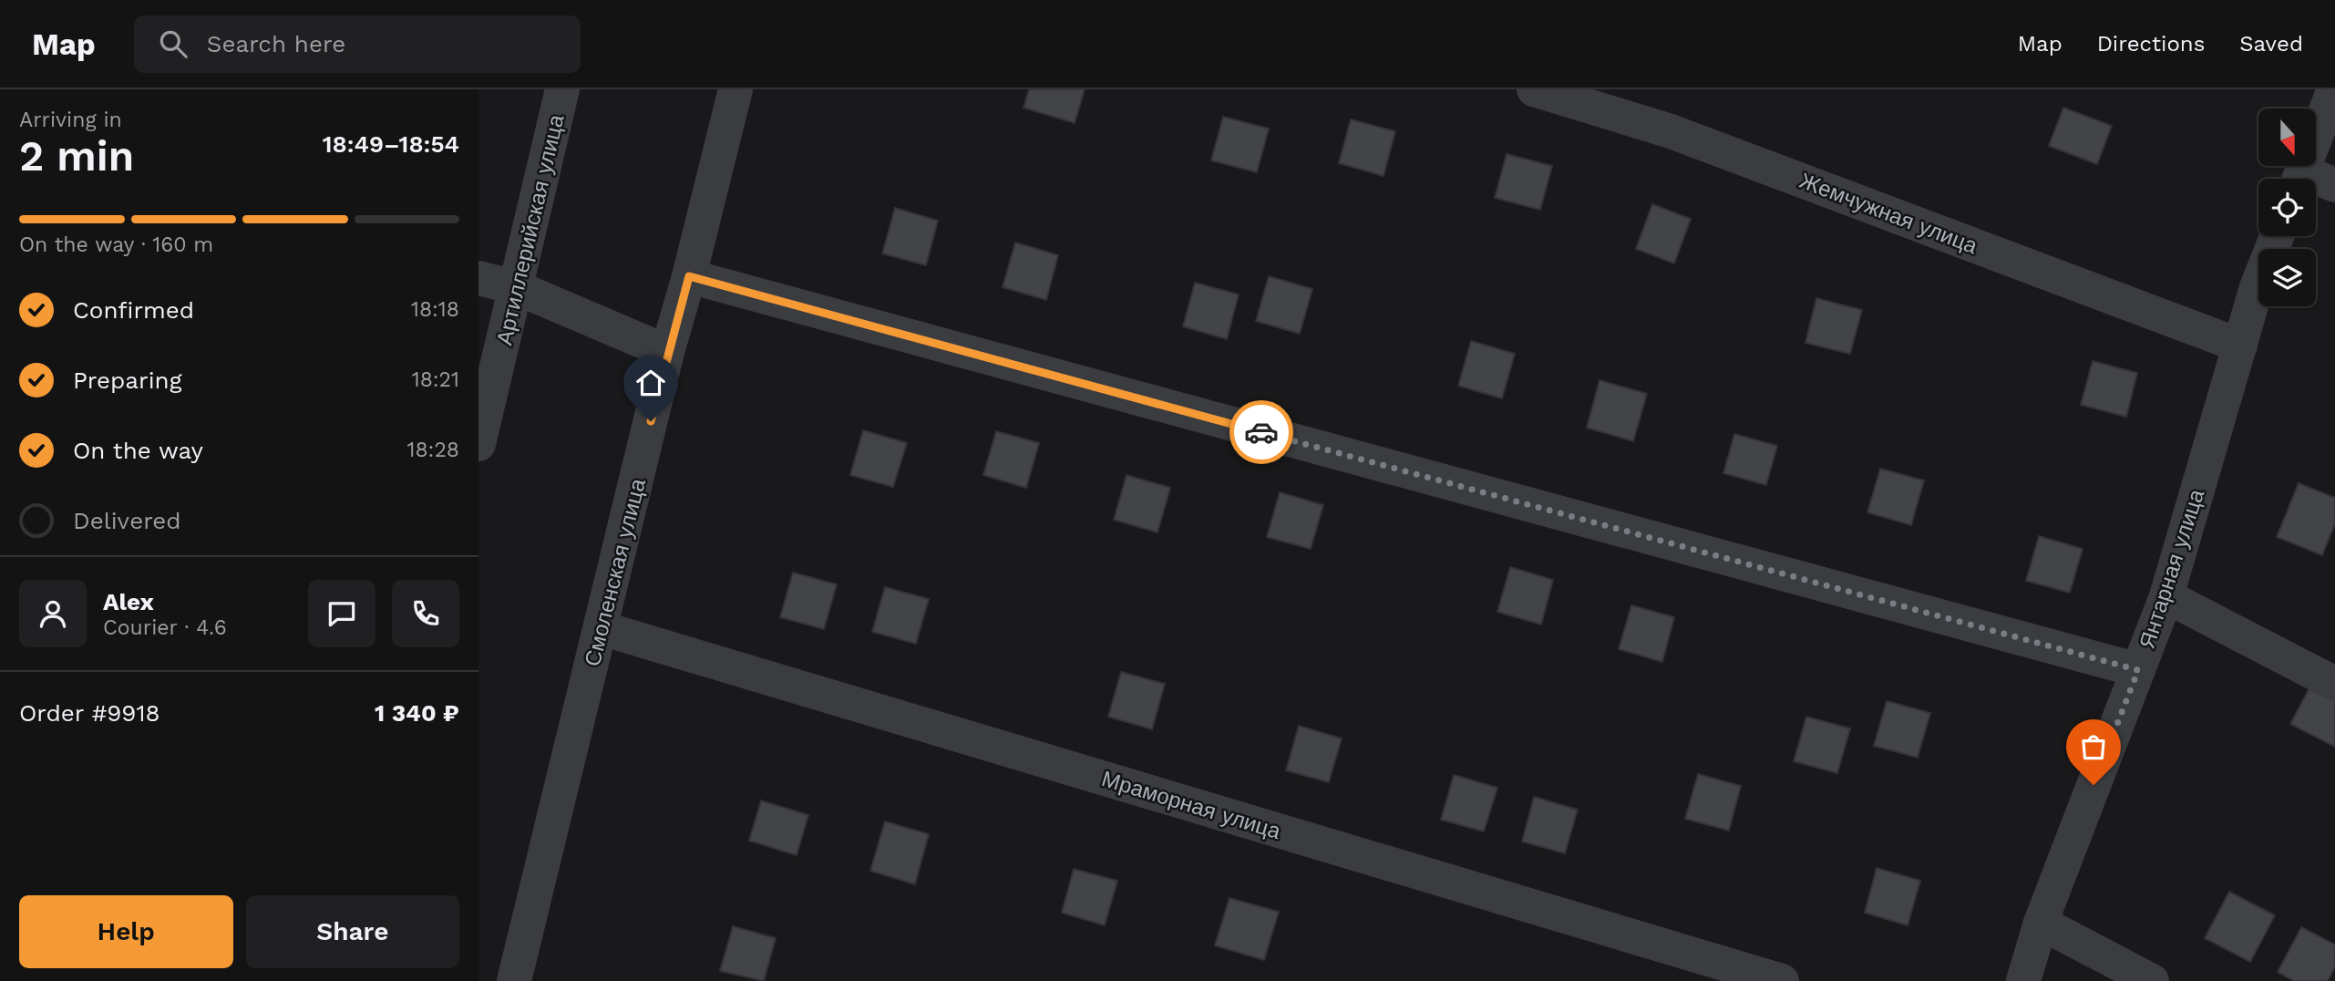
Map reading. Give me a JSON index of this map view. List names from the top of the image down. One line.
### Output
{"streets":{"street":["Жемчужная улица","Артиллерийская улица","Янтарная улица","Смоленская улица","Мраморная улица"]},"crossings":[["Жемчужная улица","Янтарная улица"],["Смоленская улица","Мраморная улица"]],"north":"bottom","page":{"header":"Map","search":"Search here","nav":["Map","Directions","Saved"],"heading":["2 min","Arriving in","18:49–18:54"],"panel":["Alex","Courier · 4.6","Order #9918","1 340 ₽"],"bar":"On the way · 160 m","list":[["Confirmed","18:18"],["Preparing","18:21"],["On the way","18:28"],"Delivered"],"buttons":["Help","Share"]}}
